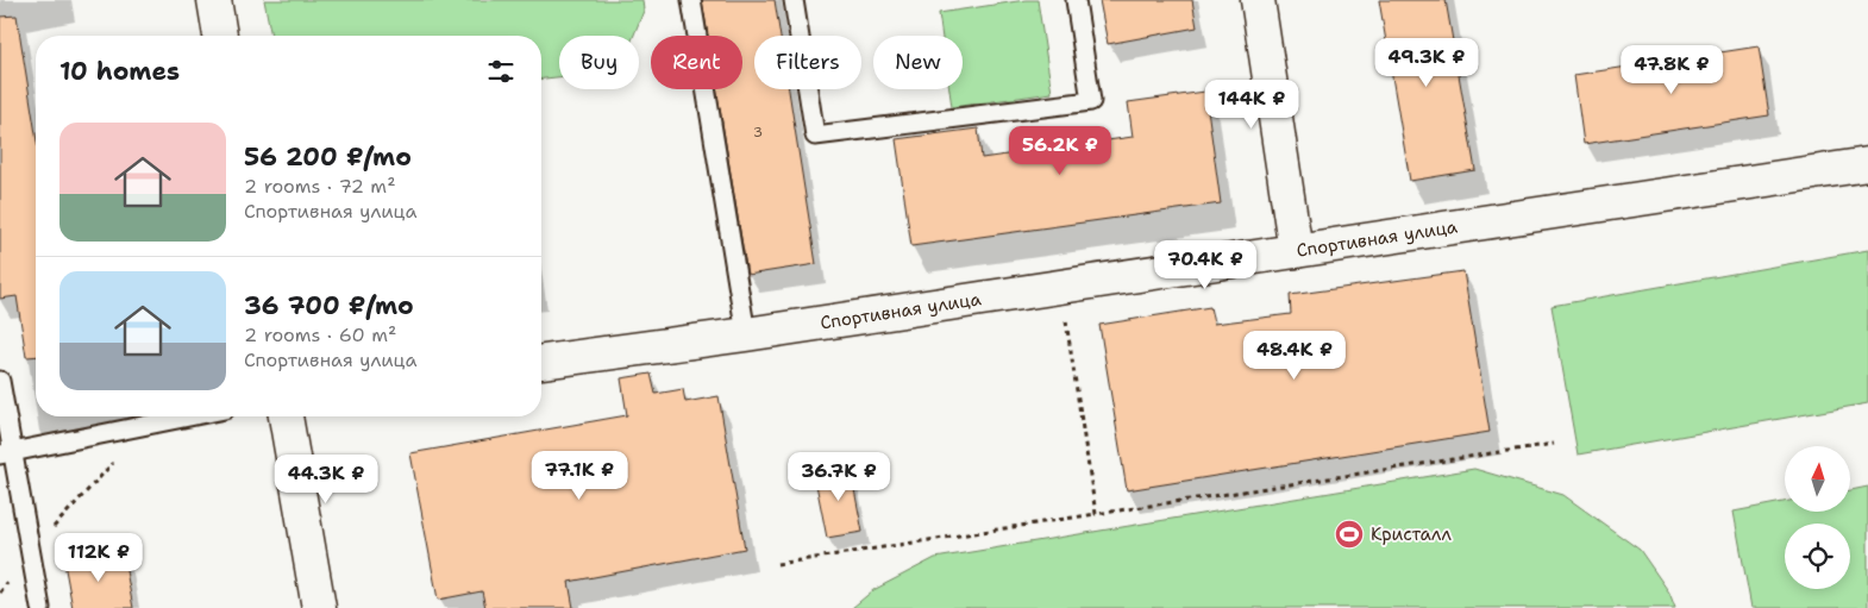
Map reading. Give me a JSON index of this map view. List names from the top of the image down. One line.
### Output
{"streets":{"street":["Спортивная улица"]},"places":{"sports":["Кристалл"]},"house_numbers":["3"],"north":"top","page":{"chip":["Buy","Rent","Filters","New"],"heading":"10 homes","price":["49.3K ₽","47.8K ₽","144K ₽","56.2K ₽","70.4K ₽","48.4K ₽","77.1K ₽","36.7K ₽","44.3K ₽","112K ₽"],"list":[{"name":"56 200 ₽/mo","note":"2 rooms · 72 m² · Спортивная улица"},{"name":"36 700 ₽/mo","note":"2 rooms · 60 m² · Спортивная улица"}]}}
